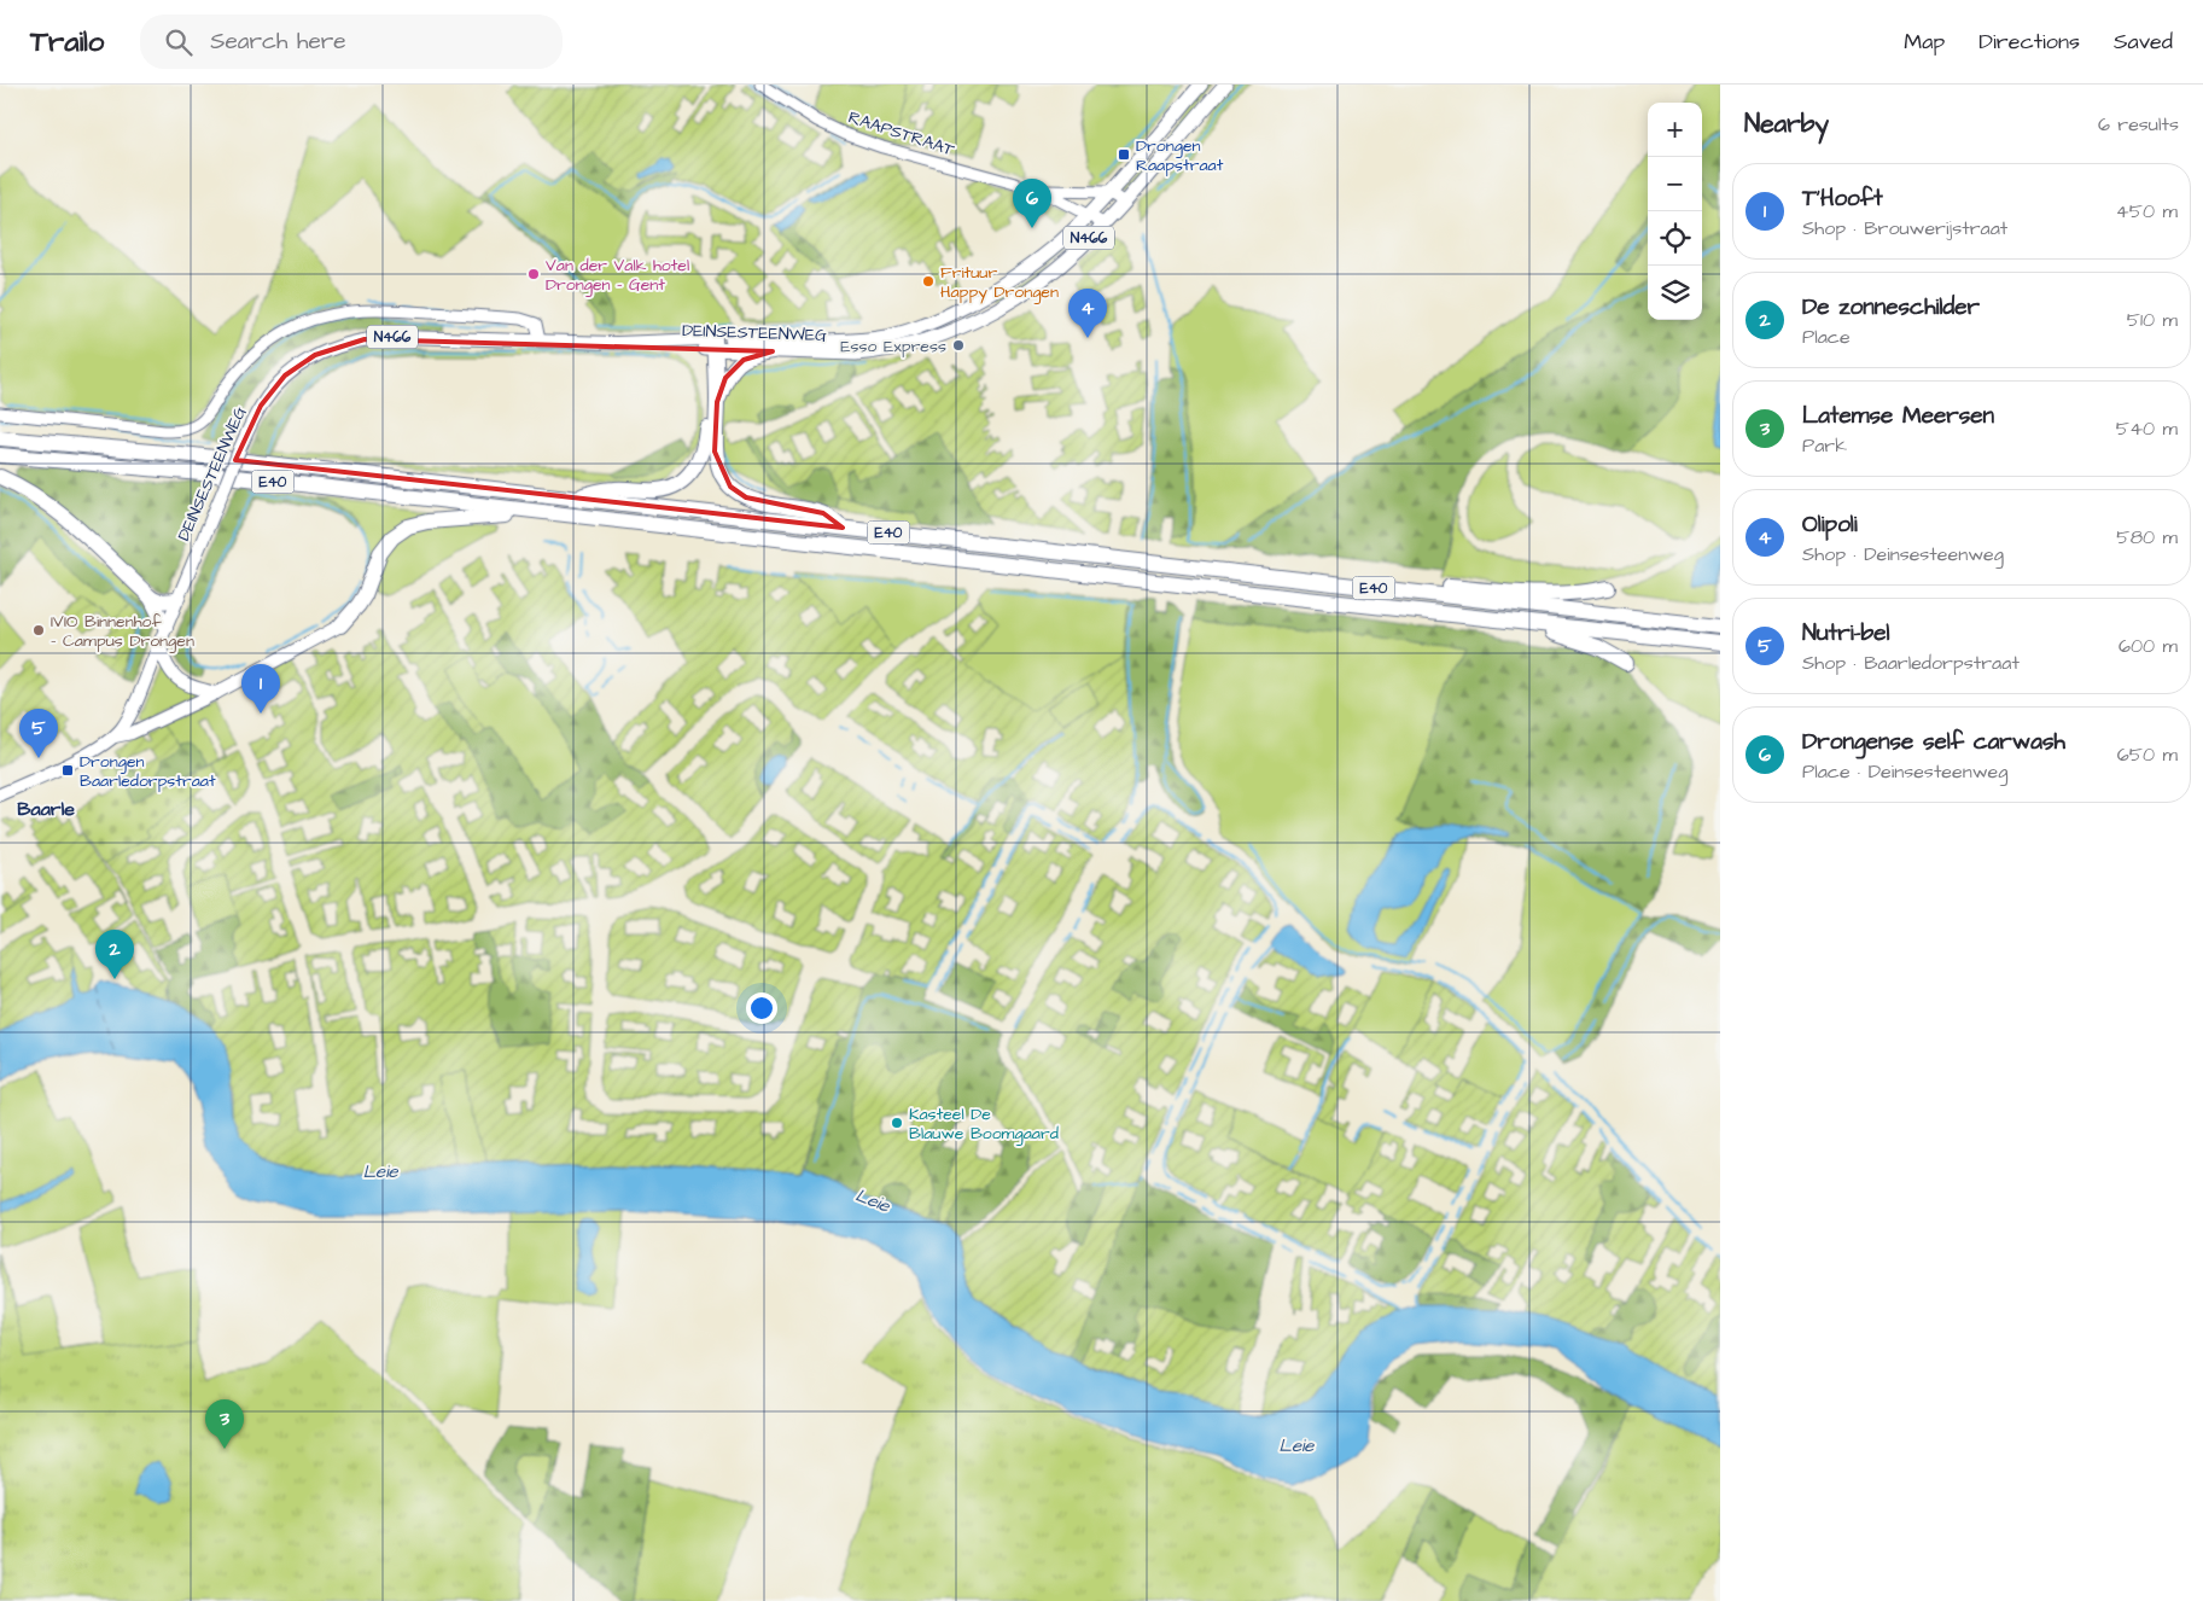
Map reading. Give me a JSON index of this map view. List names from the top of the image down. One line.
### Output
{"streets":{"highway":["N466","DEINSESTEENWEG","E40"],"street":["RAAPSTRAAT"]},"crossings":[["RAAPSTRAAT","DEINSESTEENWEG"],["N466","DEINSESTEENWEG"]],"districts":["Baarle"],"water":["Leie"],"places":{"transit":["Drongen Raapstraat","Drongen Baarledorpstraat"],"other":["Van der Valk hotel Drongen - Gent","Frituur Happy Drongen","Esso Express","IVIO Binnenhof - Campus Drongen","Kasteel De Blauwe Boomgaard"]},"page":{"header":"Trailo","search":"Search here","nav":["Map","Directions","Saved"],"heading":["Nearby","6 results"],"map_buttons":["+","−"],"list":[{"mark":"1","name":"T'Hooft","note":"Shop · Brouwerijstraat","value":"450 m"},{"mark":"2","name":"De zonneschilder","note":"Place","value":"510 m"},{"mark":"3","name":"Latemse Meersen","note":"Park","value":"540 m"},{"mark":"4","name":"Olipoli","note":"Shop · Deinsesteenweg","value":"580 m"},{"mark":"5","name":"Nutri-bel","note":"Shop · Baarledorpstraat","value":"600 m"},{"mark":"6","name":"Drongense self carwash","note":"Place · Deinsesteenweg","value":"650 m"}],"pins":["6","4","1","5","2","3"]}}
